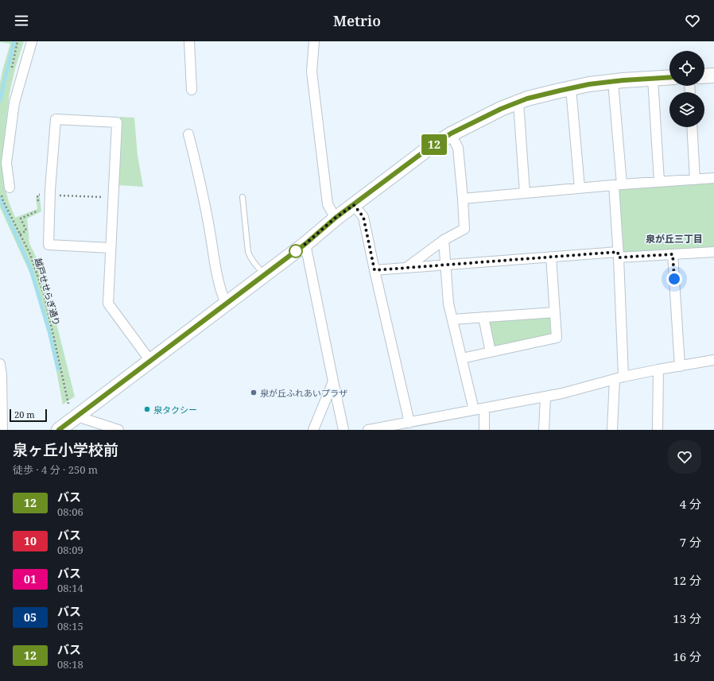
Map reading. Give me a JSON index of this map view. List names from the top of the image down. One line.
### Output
{"streets":{"path":["越戸せせらぎ通り"]},"districts":["泉が丘三丁目"],"places":["泉が丘ふれあいプラザ","泉タクシー"],"lines":["bus line 12"],"scale_bar":"20 m","page":{"header":"Metrio","on_map":"12","scale":"20 m","heading":["泉ヶ丘小学校前","徒歩 · 4 分 · 250 m"],"list":[{"mark":"12","name":"バス","note":"08:06","value":"4 分"},{"mark":"10","name":"バス","note":"08:09","value":"7 分"},{"mark":"01","name":"バス","note":"08:14","value":"12 分"},{"mark":"05","name":"バス","note":"08:15","value":"13 分"},{"mark":"12","name":"バス","note":"08:18","value":"16 分"}]}}
